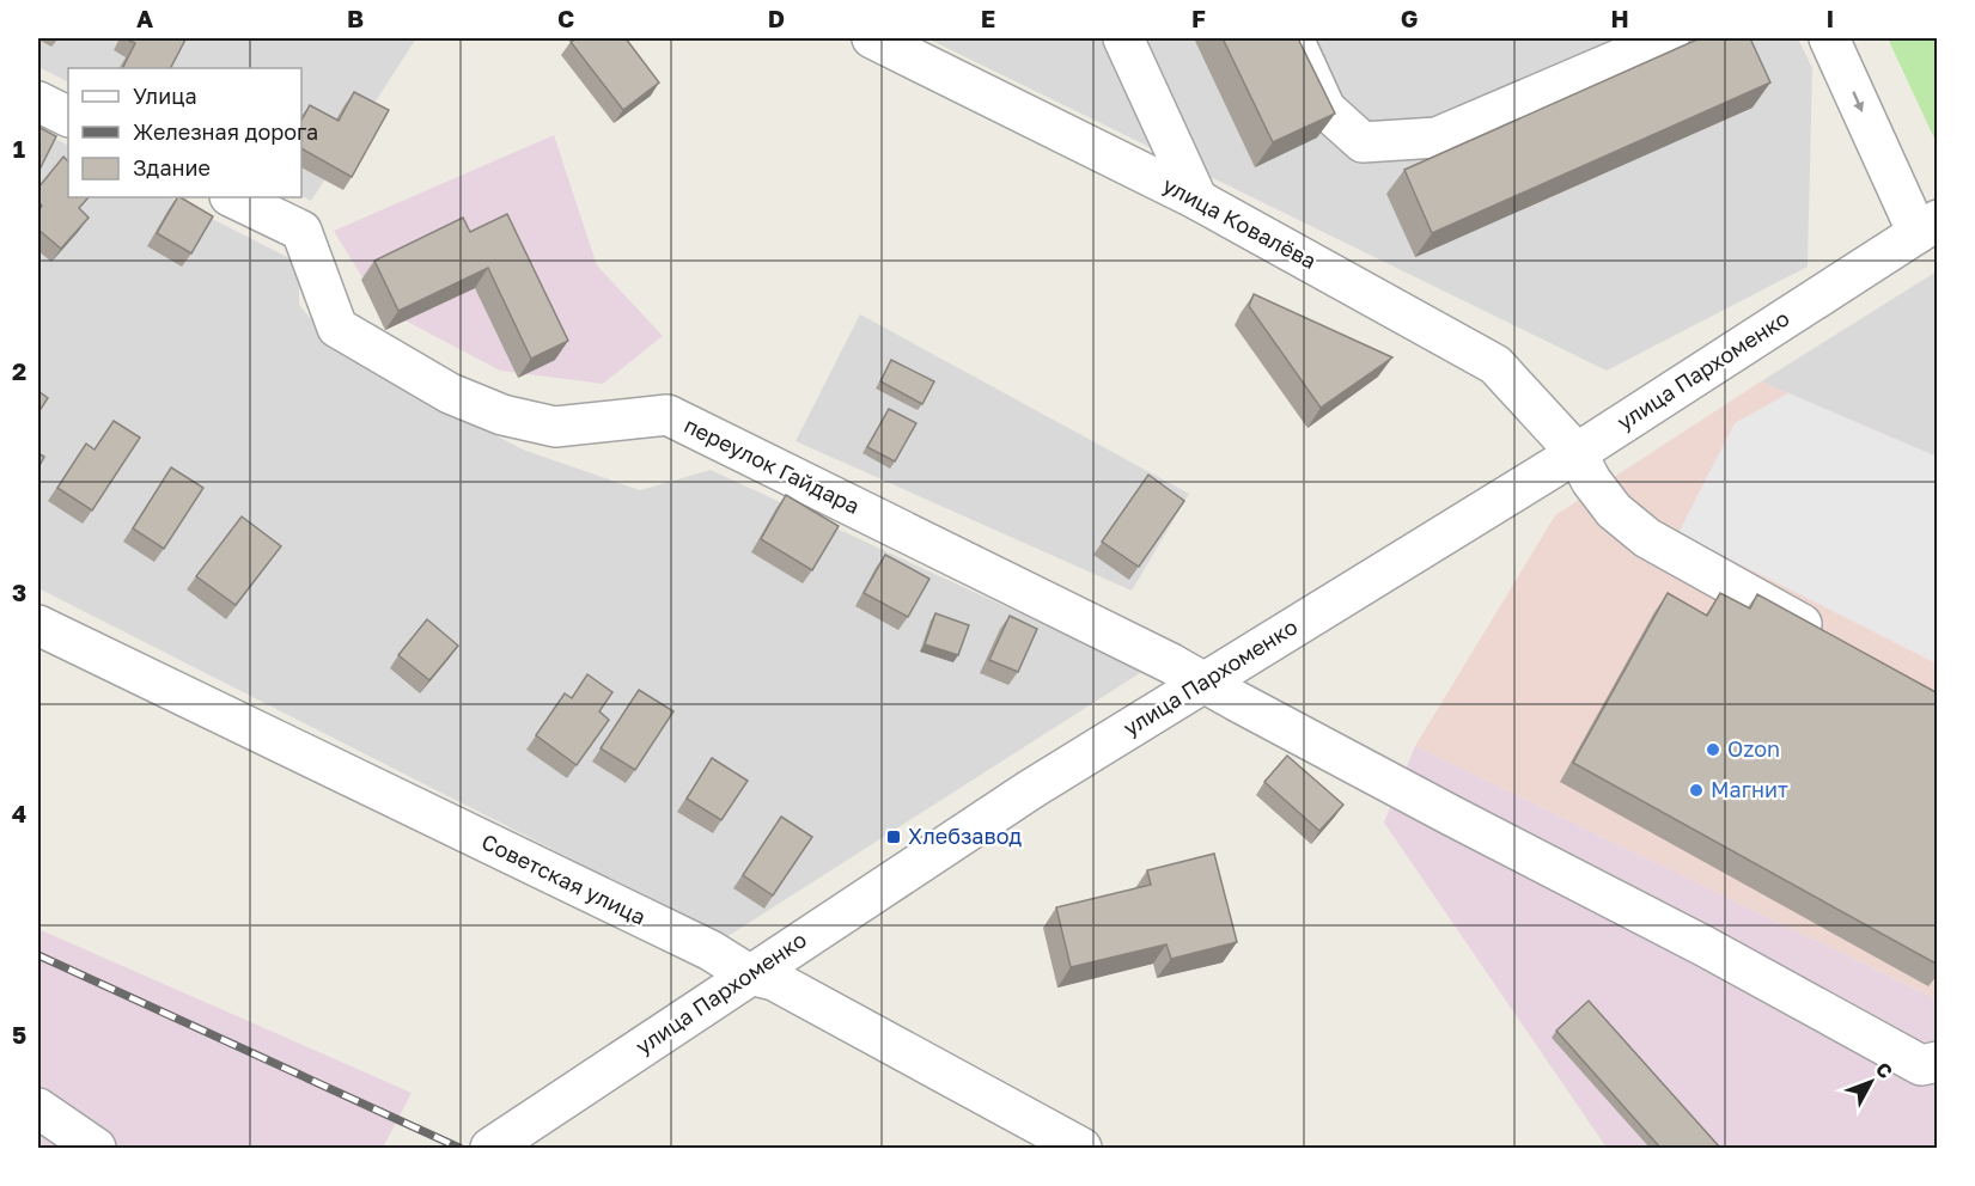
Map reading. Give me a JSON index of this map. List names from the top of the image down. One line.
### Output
{"streets":{"street":["улица Ковалёва","улица Пархоменко","переулок Гайдара","Советская улица"]},"crossings":[["улица Ковалёва","улица Пархоменко"],["улица Пархоменко","переулок Гайдара"],["улица Пархоменко","Советская улица"]],"places":{"other":["Ozon","Магнит"],"transit":["Хлебзавод"]},"legend":["Улица","Железная дорога","Здание"],"north":"top right","grid":{"columns":["A","B","C","D","E","F","G","H","I"],"rows":["1","2","3","4","5"]}}
